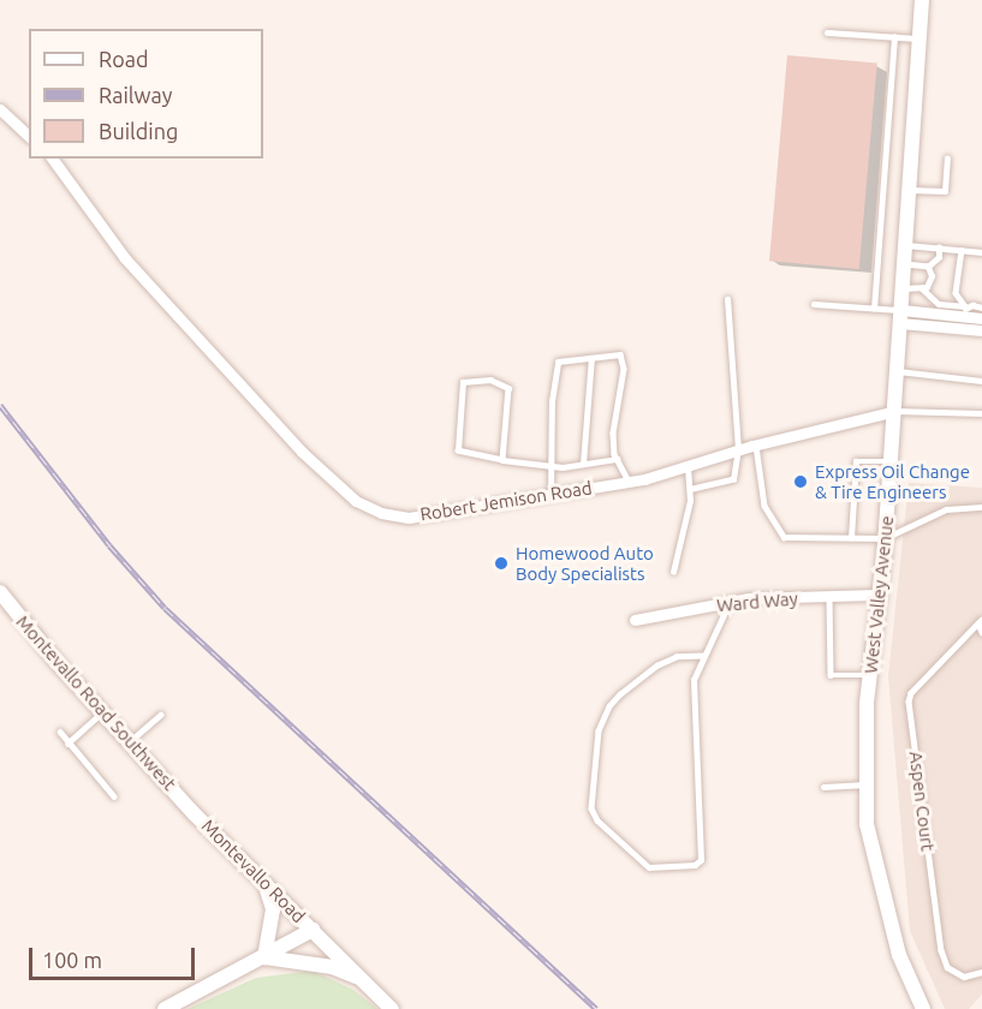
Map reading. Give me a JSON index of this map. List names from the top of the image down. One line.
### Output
{"streets":{"street":["Robert Jemison Road","West Valley Avenue","Ward Way","Montevallo Road Southwest","Montevallo Road"],"lane":["Aspen Court"]},"crossings":[["Robert Jemison Road","West Valley Avenue"],["West Valley Avenue","Ward Way"],["Montevallo Road Southwest","Montevallo Road"]],"places":["Express Oil Change & Tire Engineers","Homewood Auto Body Specialists"],"legend":["Road","Railway","Building"],"scale_bar":"100 m"}
